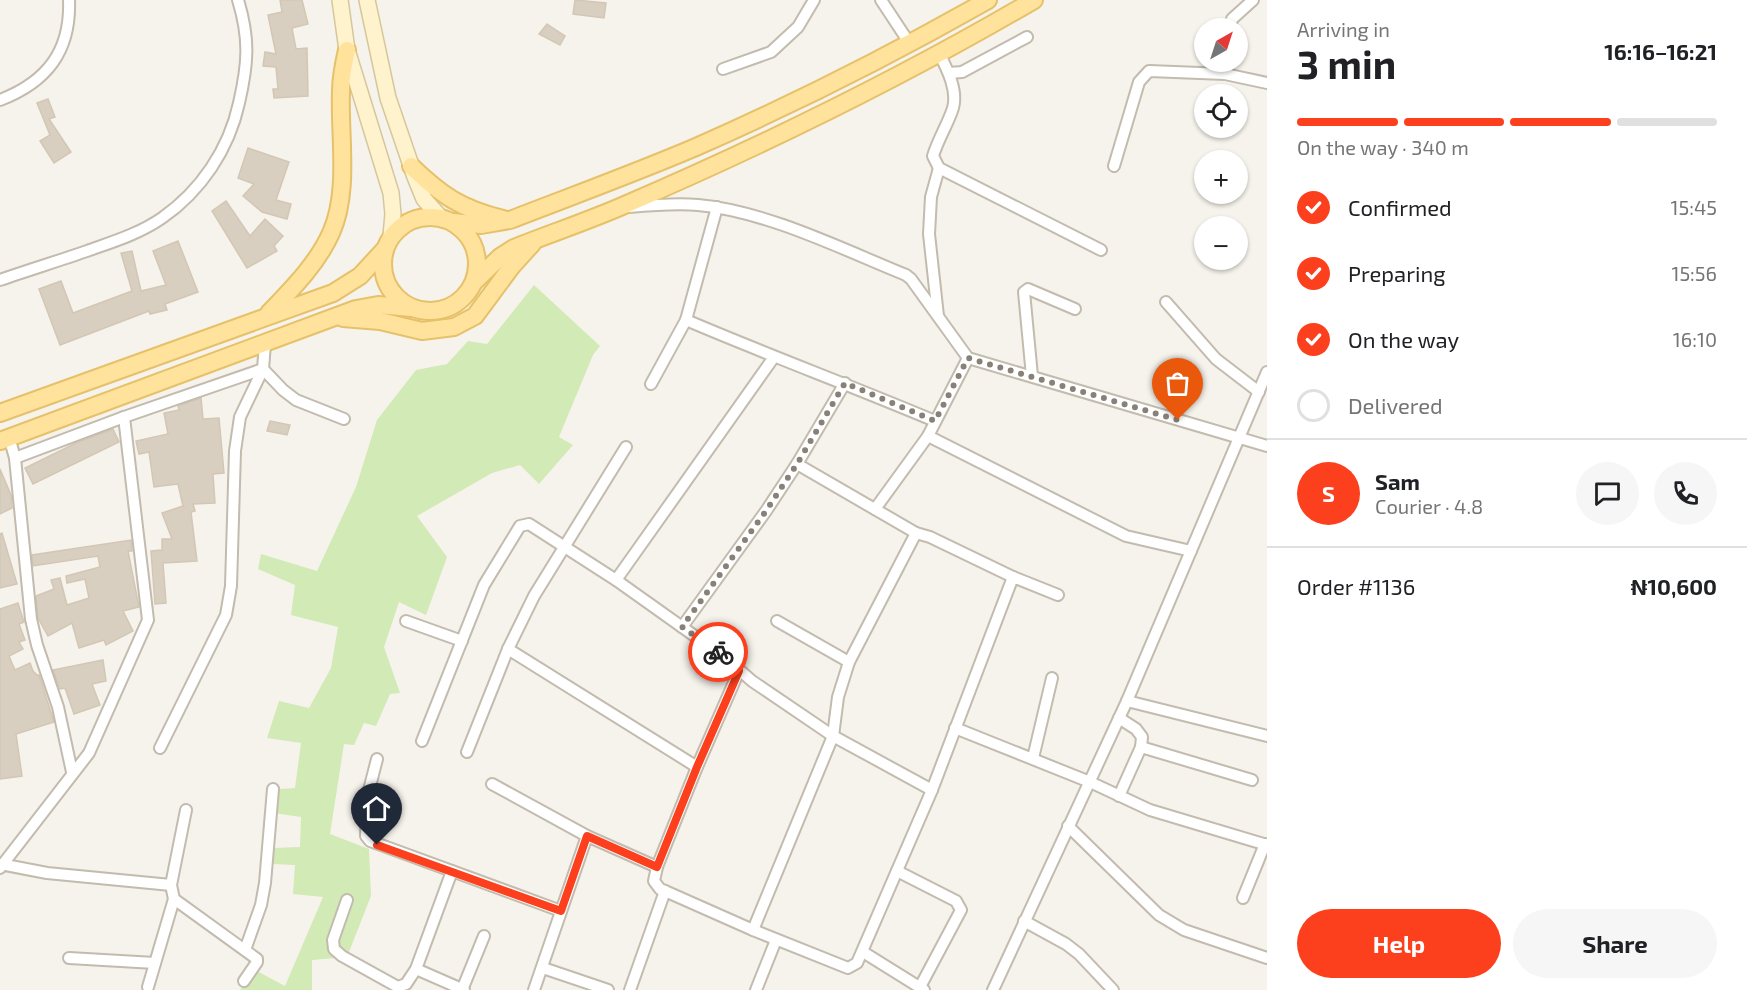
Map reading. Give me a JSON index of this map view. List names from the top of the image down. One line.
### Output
{"north":"top right","page":{"heading":["3 min","Arriving in","16:16–16:21"],"panel":["Sam","Courier · 4.8","Order #1136","₦10,600"],"map_buttons":["+","−"],"bar":"On the way · 340 m","list":[["Confirmed","15:45"],["Preparing","15:56"],["On the way","16:10"],"Delivered"],"round":"S","buttons":["Help","Share"]}}
